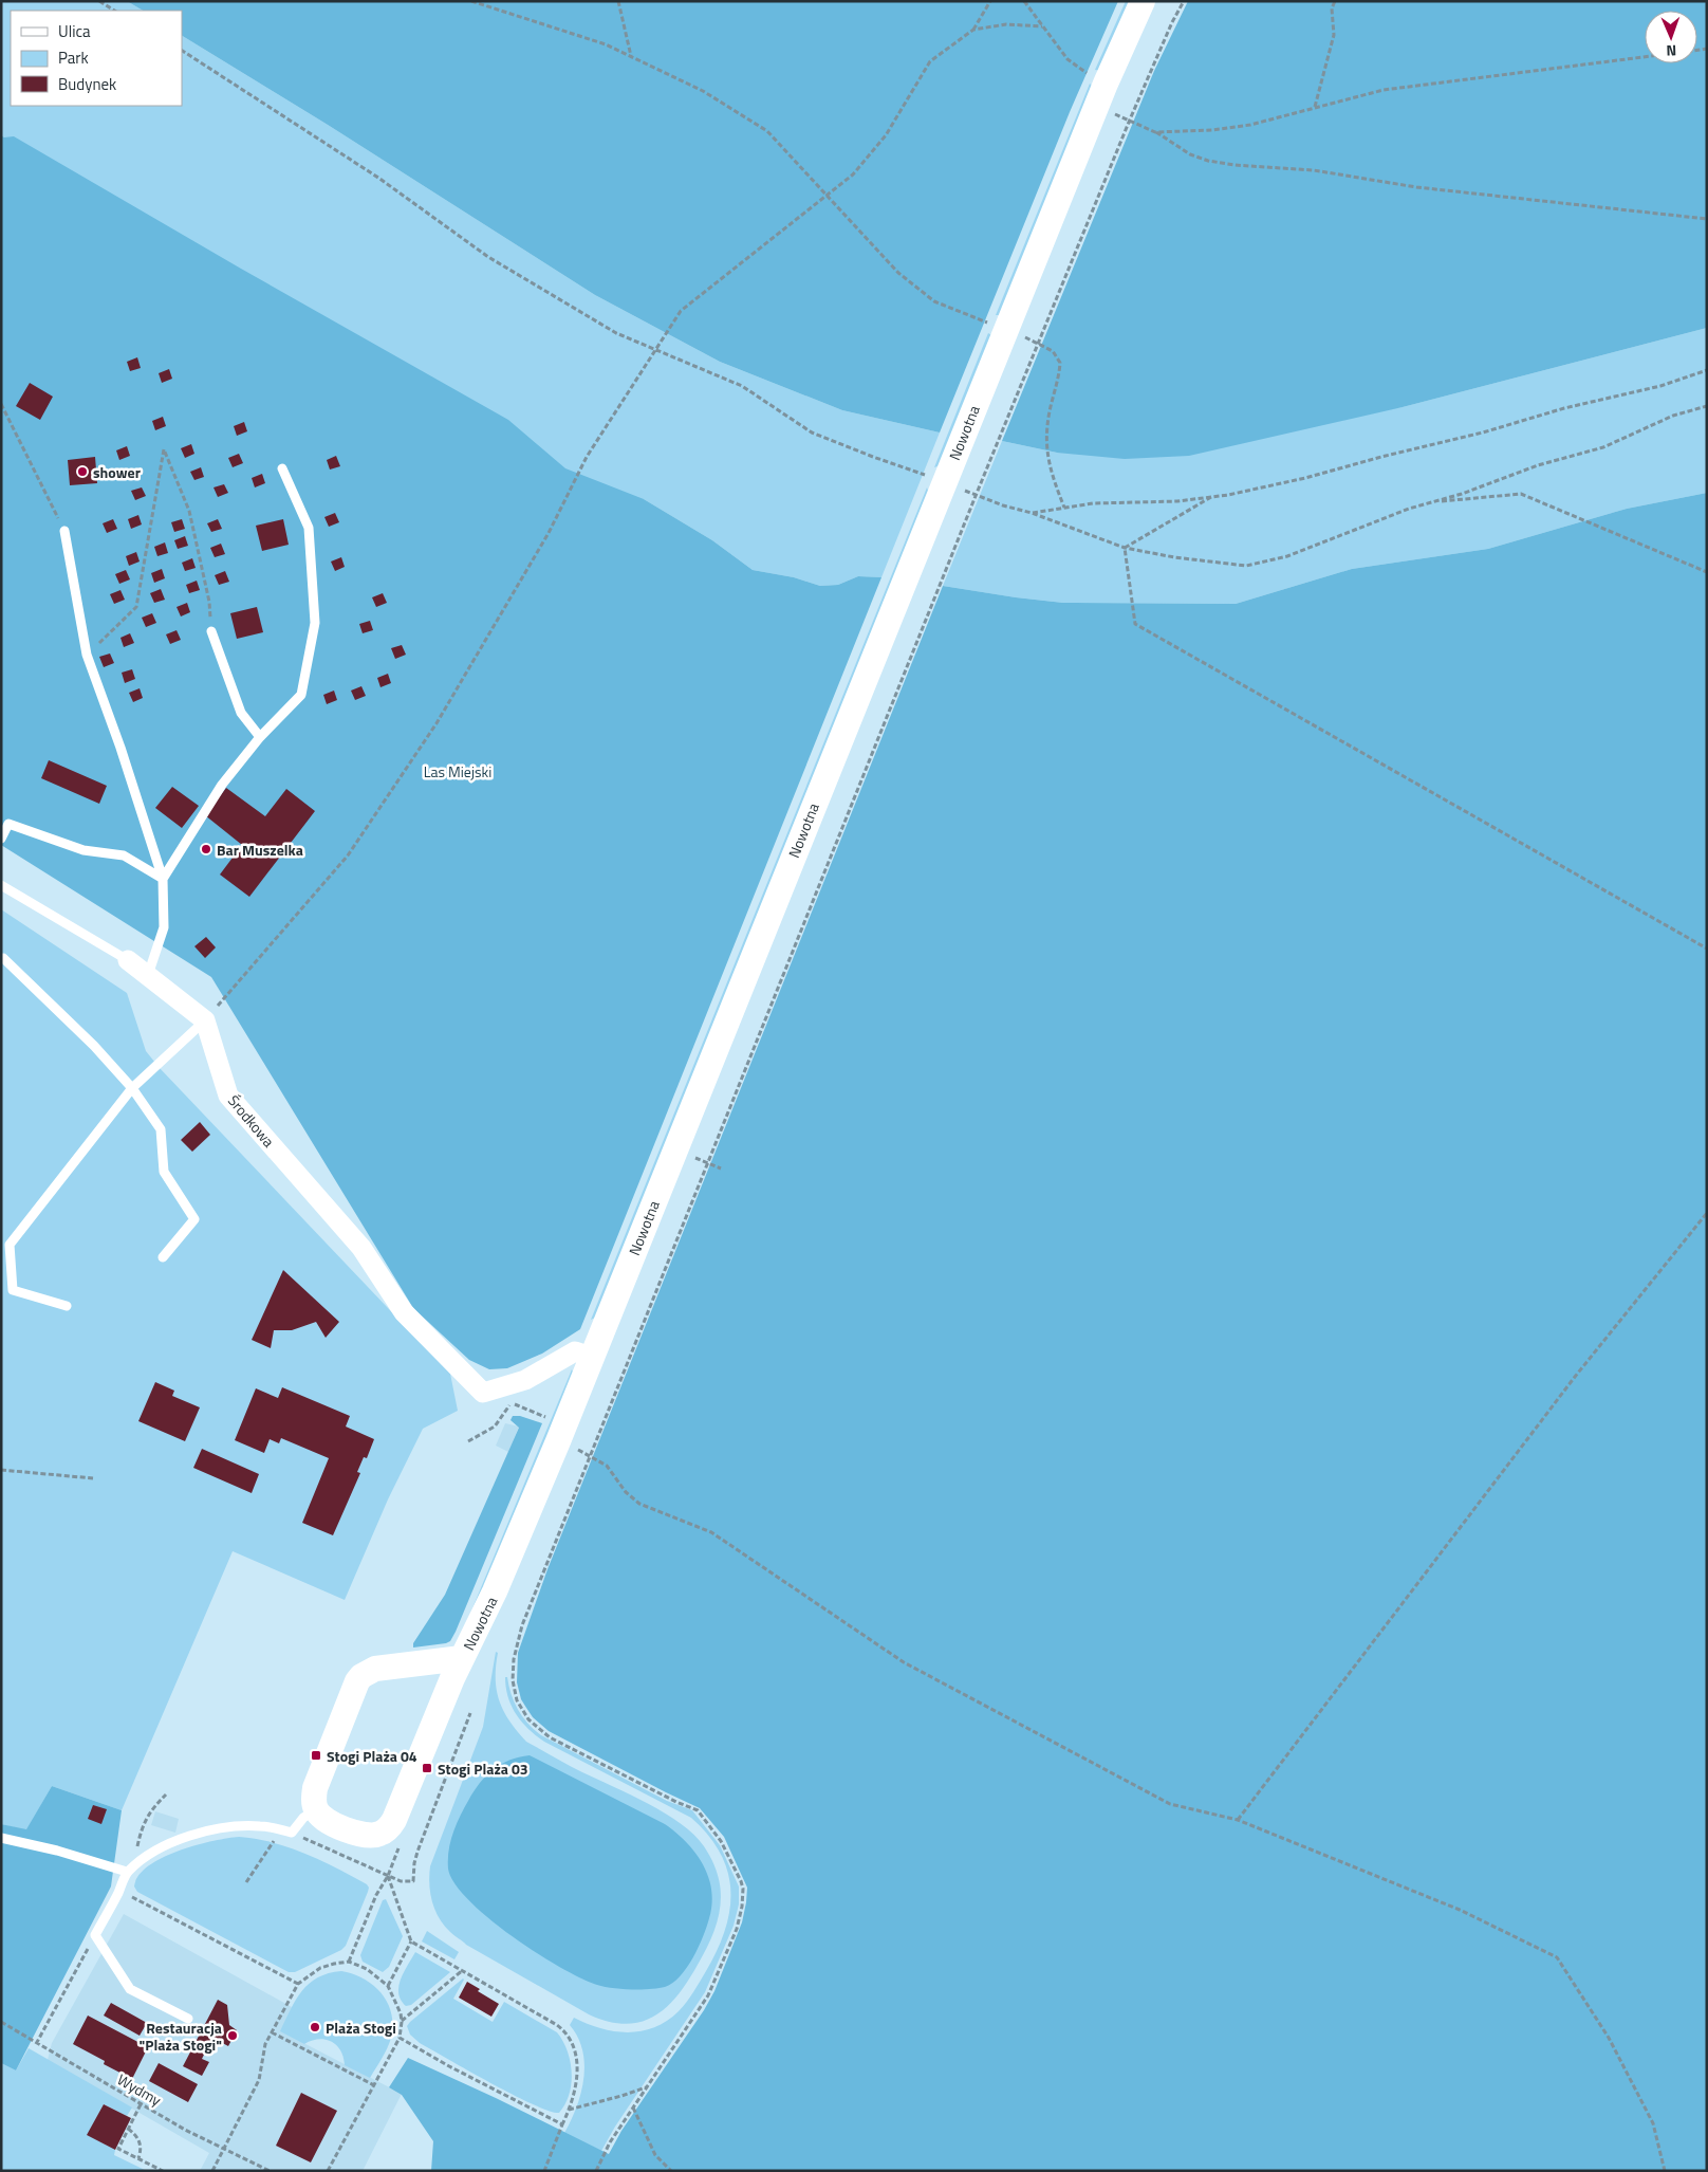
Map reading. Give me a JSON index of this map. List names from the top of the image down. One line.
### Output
{"streets":{"street":["Nowotna","Środkowa"],"path":["Wydmy"]},"crossings":[["Nowotna","Środkowa"]],"parks":["Las Miejski"],"places":{"other":["shower","Bar Muszelka","Plaża Stogi","Restauracja \"Plaża Stogi\""],"transit":["Stogi Plaża 04","Stogi Plaża 03"]},"legend":["Ulica","Park","Budynek"],"north":"bottom"}
